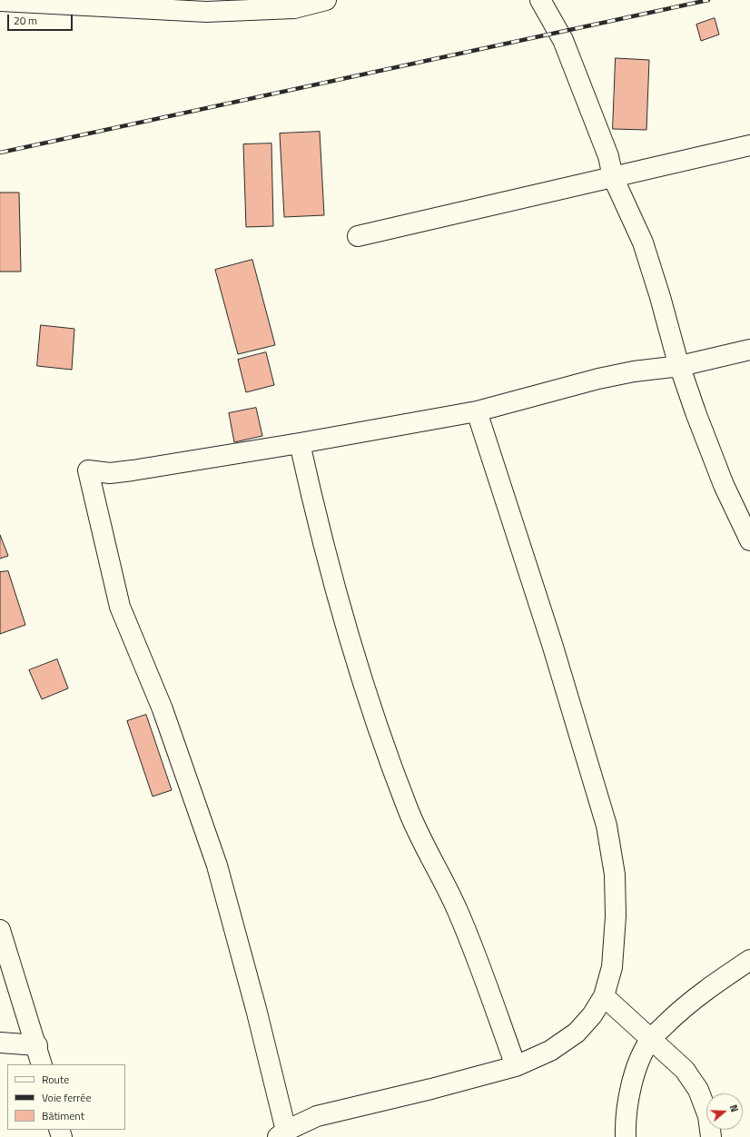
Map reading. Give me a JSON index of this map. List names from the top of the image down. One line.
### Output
{"legend":["Route","Voie ferrée","Bâtiment"],"scale_bar":"20 m","north":"right"}
